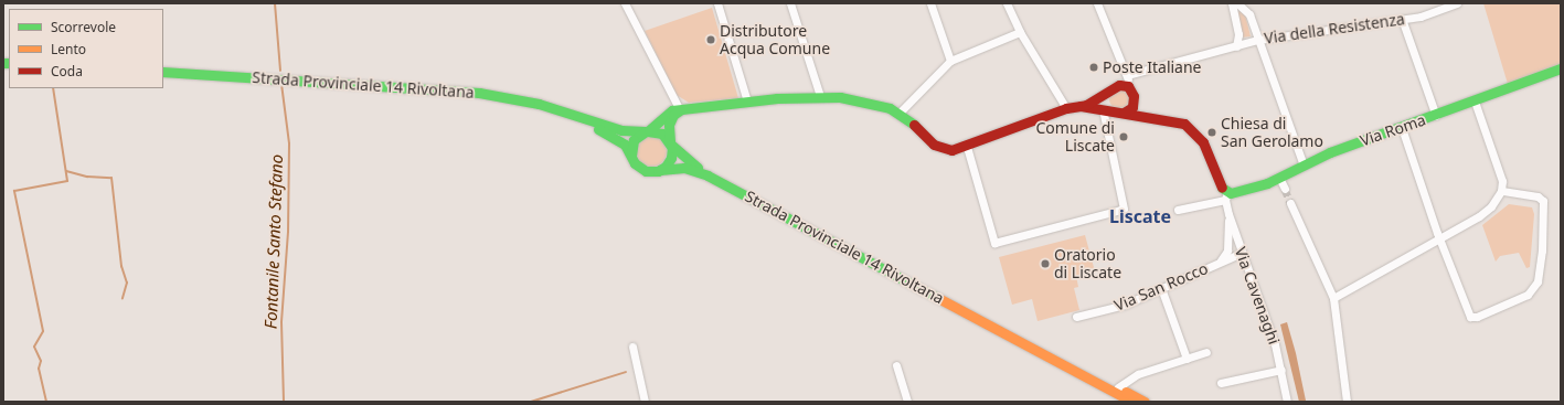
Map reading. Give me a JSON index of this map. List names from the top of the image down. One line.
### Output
{"streets":{"main road":["Strada Provinciale 14 Rivoltana","Via Roma"],"street":["Via della Resistenza","Via San Rocco","Via Cavenaghi"]},"crossings":[["Via Roma","Via Cavenaghi"],["Via San Rocco","Via Cavenaghi"]],"districts":["Liscate"],"water":["Fontanile Santo Stefano"],"places":["Distributore Acqua Comune","Poste Italiane","Chiesa di San Gerolamo","Comune di Liscate","Oratorio di Liscate"],"legend":["Scorrevole","Lento","Coda"]}
